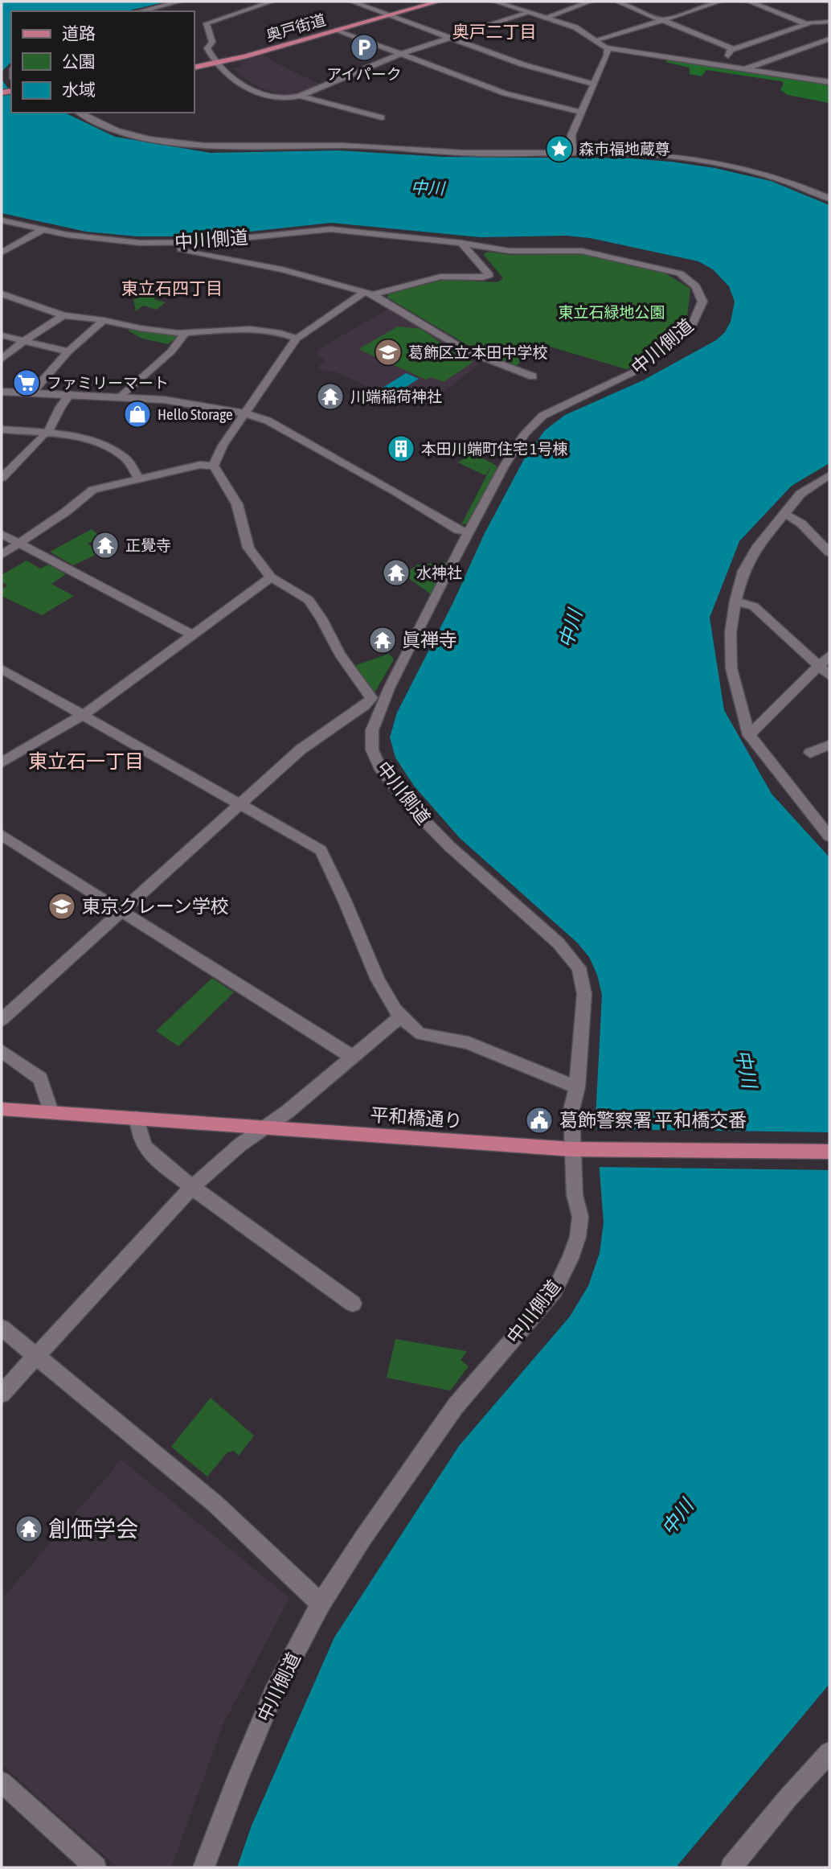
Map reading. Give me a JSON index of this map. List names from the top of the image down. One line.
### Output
{"streets":{"main road":["奥戸街道","平和橋通り"],"street":["中川側道"]},"crossings":[["中川側道","平和橋通り"]],"districts":["奥戸二丁目","東立石四丁目","東立石一丁目"],"water":["中川"],"parks":["東立石緑地公園"],"places":{"parking":["アイパーク"],"place":["森市福地蔵尊"],"school or university":["葛飾区立 本田中学校","東京クレーン学校"],"supermarket":["ファミリーマート"],"temple":["川端稲荷神社","正覺寺","水神社","眞禅寺","創価学会"],"shop":["Hello Storage"],"building":["本田川端町住宅 1号棟"],"public building":["葛飾警察署 平和橋交番"]},"legend":["道路","公園","水域"]}
